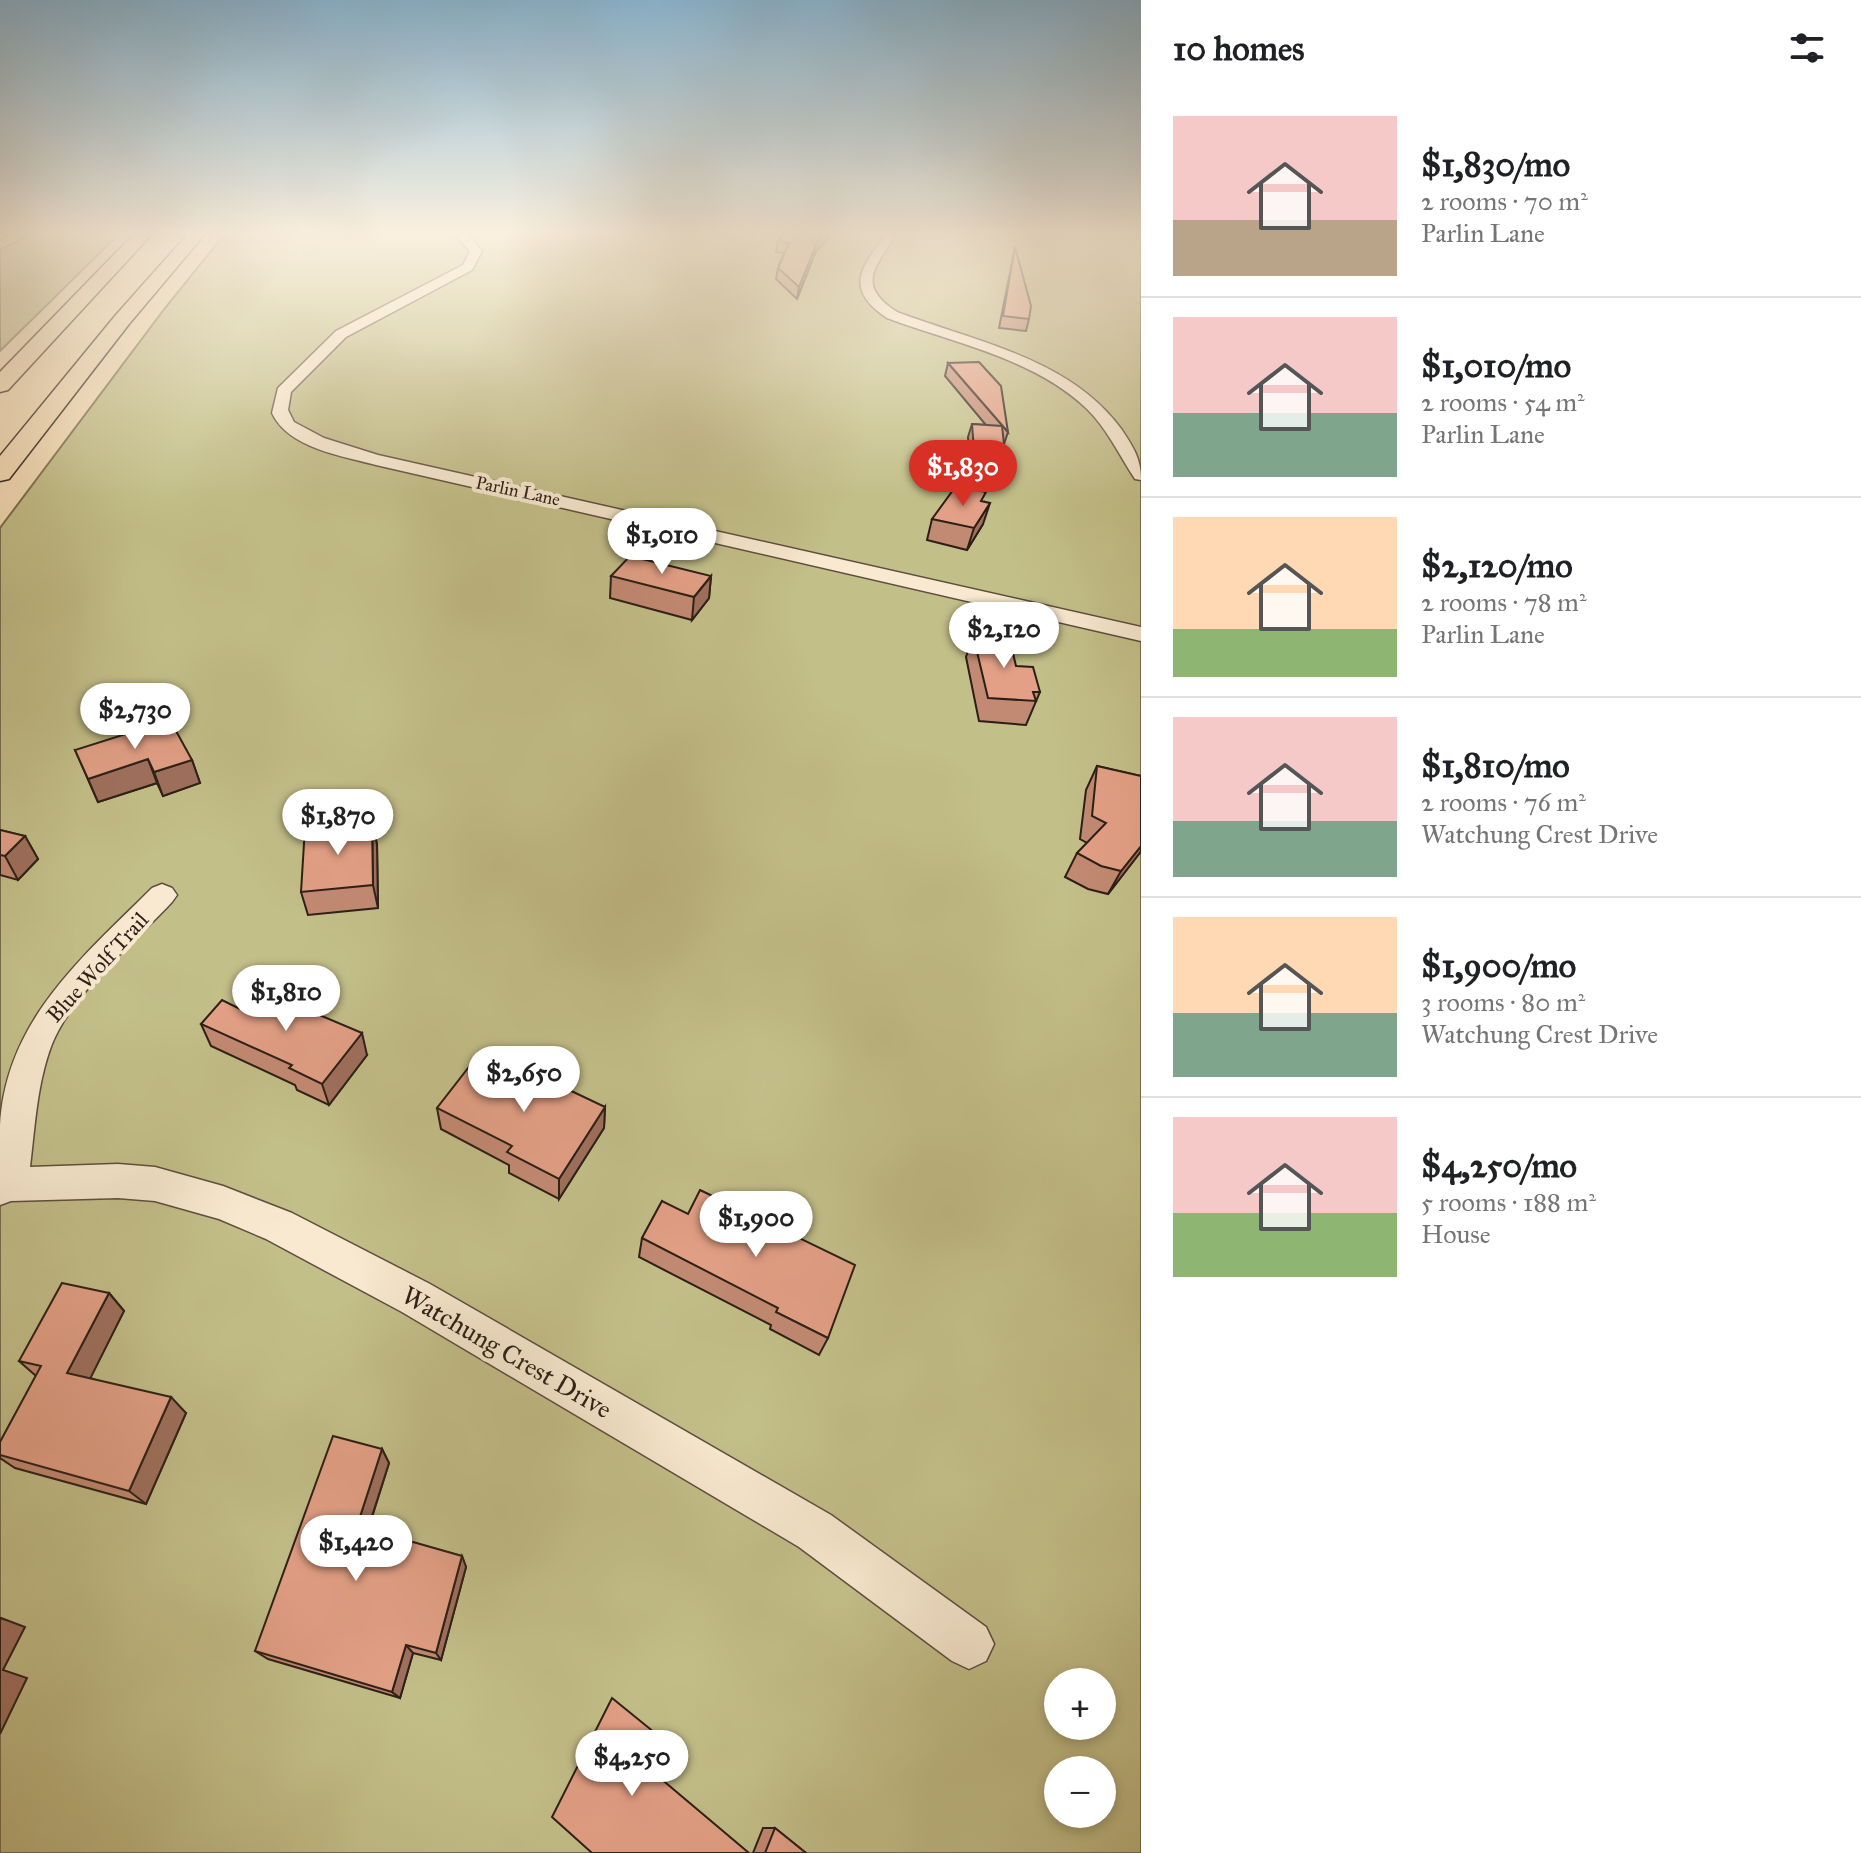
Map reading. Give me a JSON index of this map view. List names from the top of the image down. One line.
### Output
{"streets":{"street":["Parlin Lane","Blue Wolf Trail","Watchung Crest Drive"]},"crossings":[["Blue Wolf Trail","Watchung Crest Drive"]],"page":{"heading":"10 homes","list":[{"name":"$1,830/mo","note":"2 rooms · 70 m² · Parlin Lane"},{"name":"$1,010/mo","note":"2 rooms · 54 m² · Parlin Lane"},{"name":"$2,120/mo","note":"2 rooms · 78 m² · Parlin Lane"},{"name":"$1,810/mo","note":"2 rooms · 76 m² · Watchung Crest Drive"},{"name":"$1,900/mo","note":"3 rooms · 80 m² · Watchung Crest Drive"},{"name":"$4,250/mo","note":"5 rooms · 188 m² · House"}],"price":["$1,830","$1,010","$2,120","$2,730","$1,870","$1,810","$2,650","$1,900","$1,420","$4,250"],"map_buttons":["+","−"]}}
